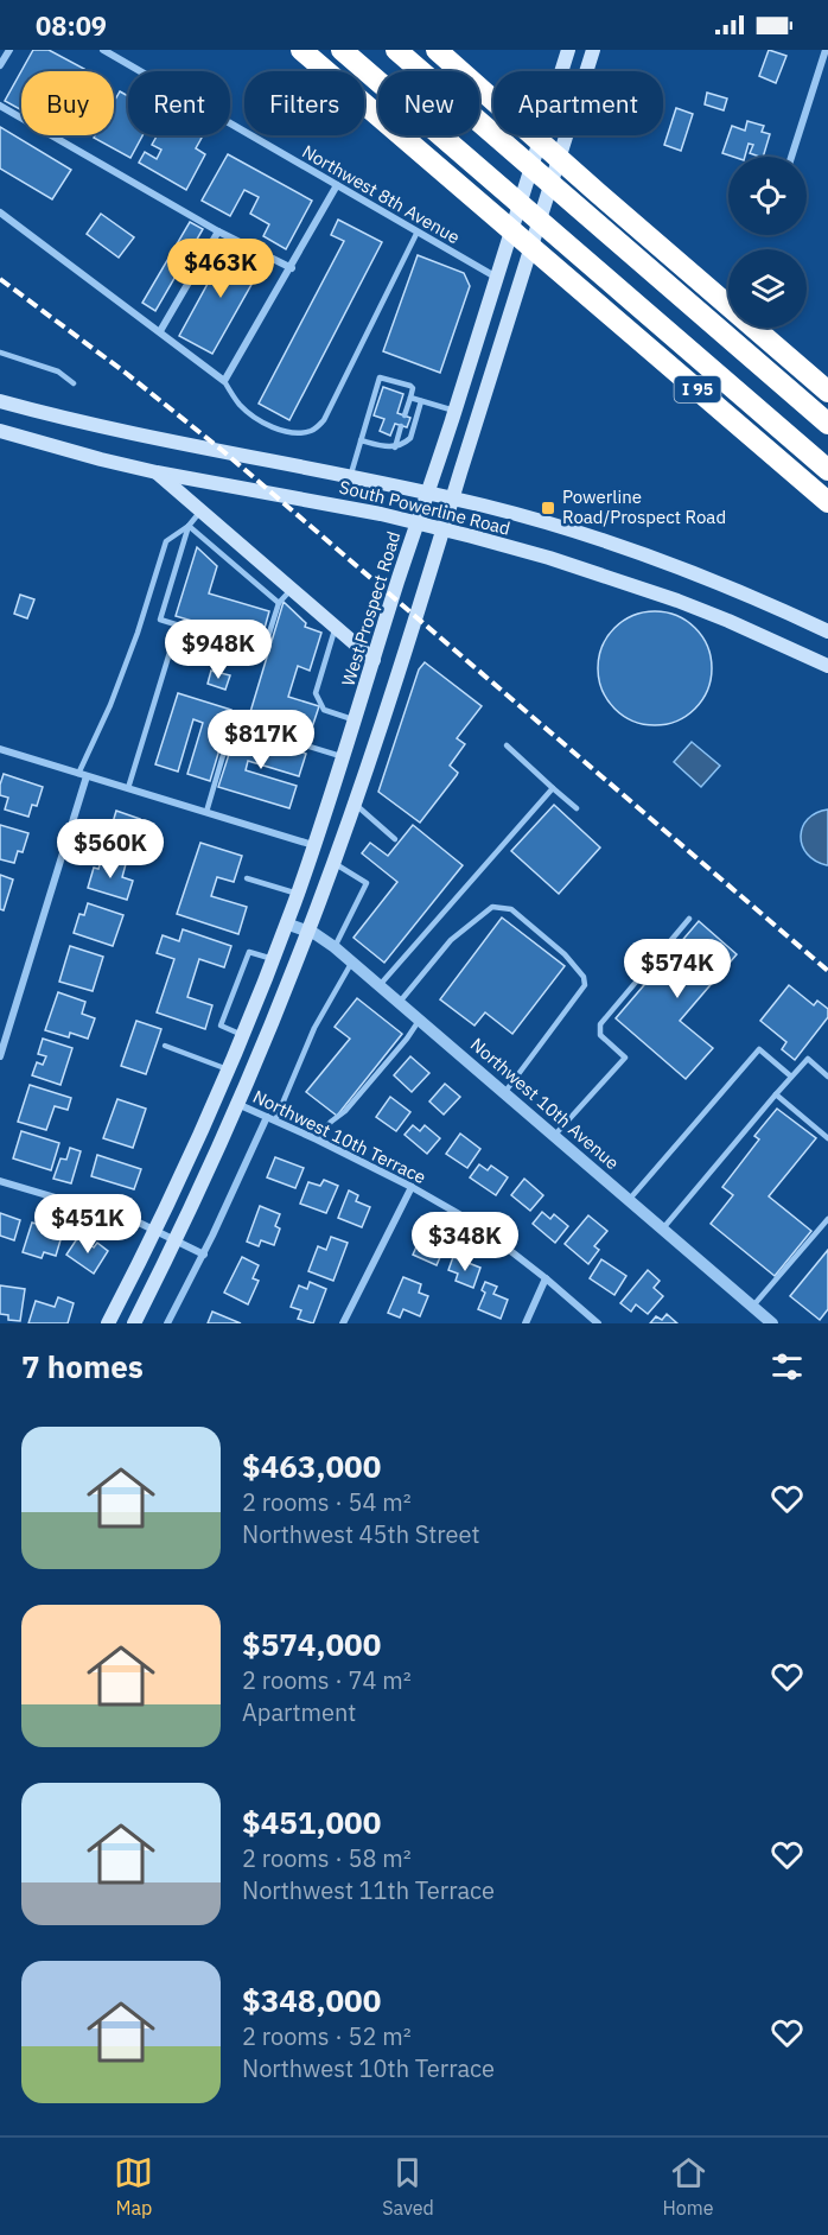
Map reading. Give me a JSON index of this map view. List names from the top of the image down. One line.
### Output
{"streets":{"highway":["I 95"],"main road":["South Powerline Road","West Prospect Road"],"street":["Northwest 8th Avenue","Northwest 10th Avenue","Northwest 10th Terrace"]},"crossings":[["Northwest 8th Avenue","West Prospect Road"],["South Powerline Road","West Prospect Road"],["West Prospect Road","Northwest 10th Avenue"]],"places":{"transit":["Powerline Road/Prospect Road"]},"page":{"status":"08:09","chip":["Buy","Rent","Filters","New","Apartment"],"price":["$463K","$948K","$817K","$560K","$574K","$451K","$348K"],"heading":"7 homes","list":[{"name":"$463,000","note":"2 rooms · 54 m² · Northwest 45th Street"},{"name":"$574,000","note":"2 rooms · 74 m² · Apartment"},{"name":"$451,000","note":"2 rooms · 58 m² · Northwest 11th Terrace"},{"name":"$348,000","note":"2 rooms · 52 m² · Northwest 10th Terrace"}],"tabs":["Map","Saved","Home"]}}
